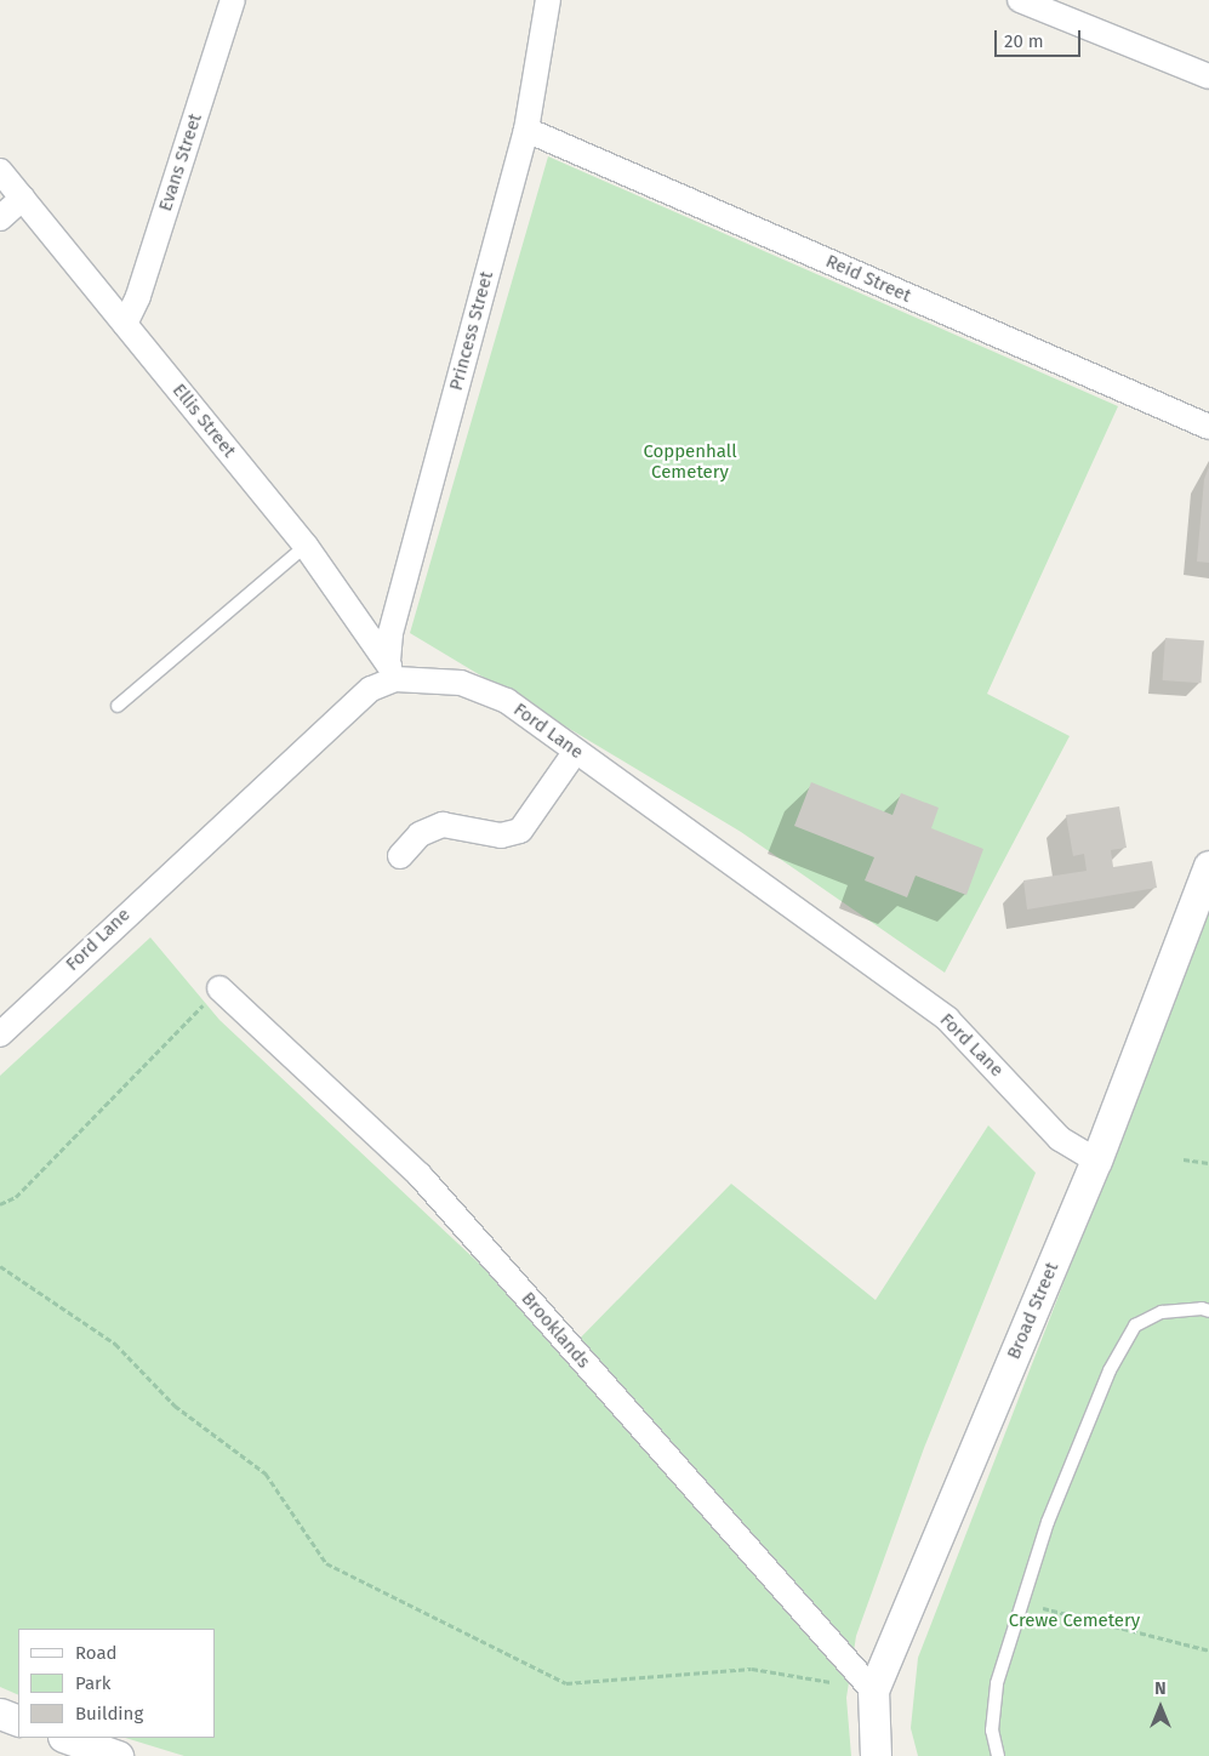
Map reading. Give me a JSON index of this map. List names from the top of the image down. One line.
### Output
{"streets":{"street":["Evans Street","Reid Street","Princess Street","Ellis Street","Ford Lane","Broad Street","Brooklands"]},"crossings":[["Evans Street","Ellis Street"],["Reid Street","Princess Street"],["Princess Street","Ellis Street"],["Princess Street","Ford Lane"],["Ellis Street","Ford Lane"],["Ford Lane","Broad Street"],["Broad Street","Brooklands"]],"parks":["Coppenhall Cemetery","Crewe Cemetery"],"legend":["Road","Park","Building"],"scale_bar":"20 m","north":"top"}
